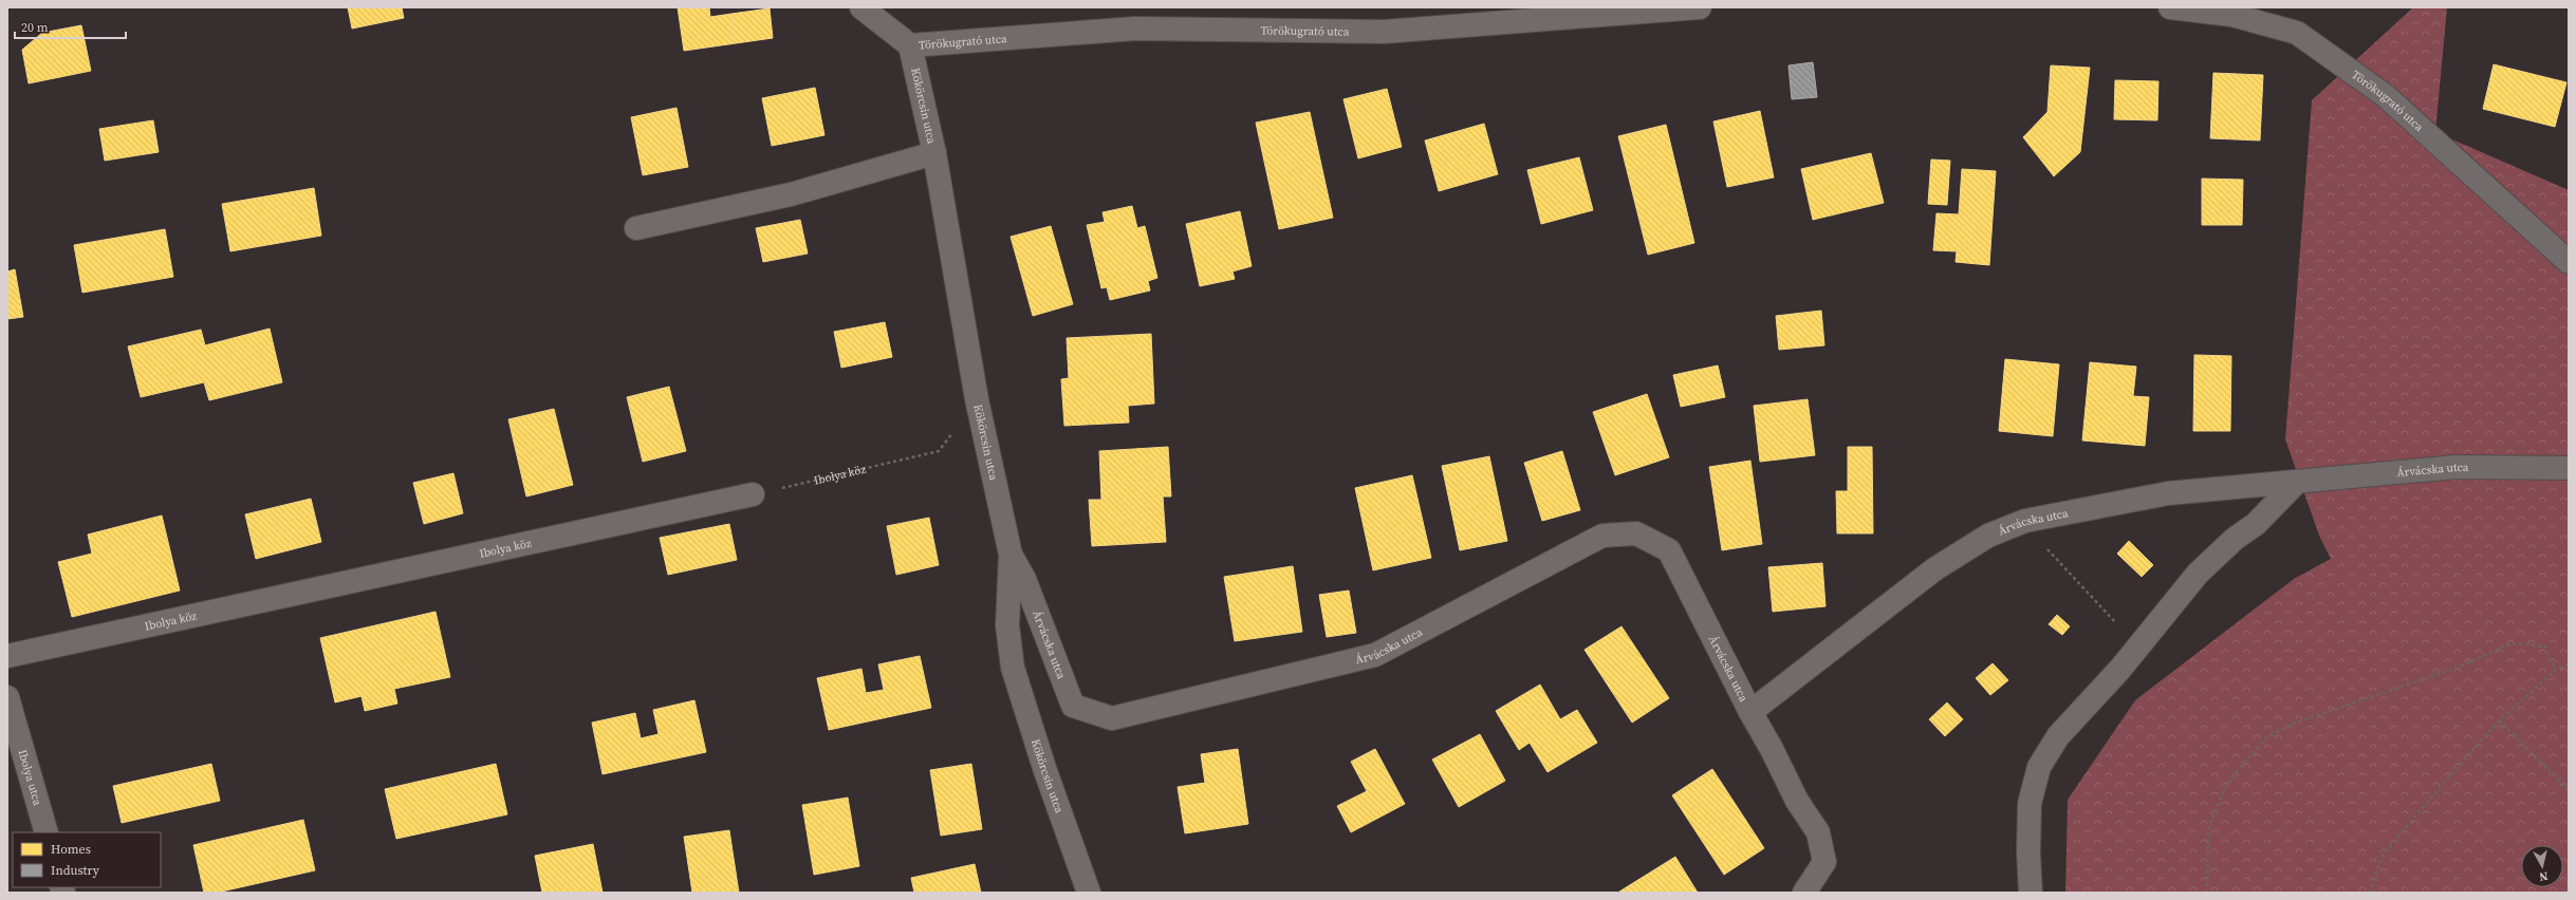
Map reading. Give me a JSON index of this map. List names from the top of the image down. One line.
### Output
{"streets":{"street":["Törökugrató utca","Kökörcsin utca","Árvácska utca","Ibolya köz","Ibolya utca"]},"crossings":[["Törökugrató utca","Kökörcsin utca"],["Kökörcsin utca","Árvácska utca"],["Kökörcsin utca","Ibolya köz"]],"legend":["Homes","Industry"],"scale_bar":"20 m","north":"bottom"}
